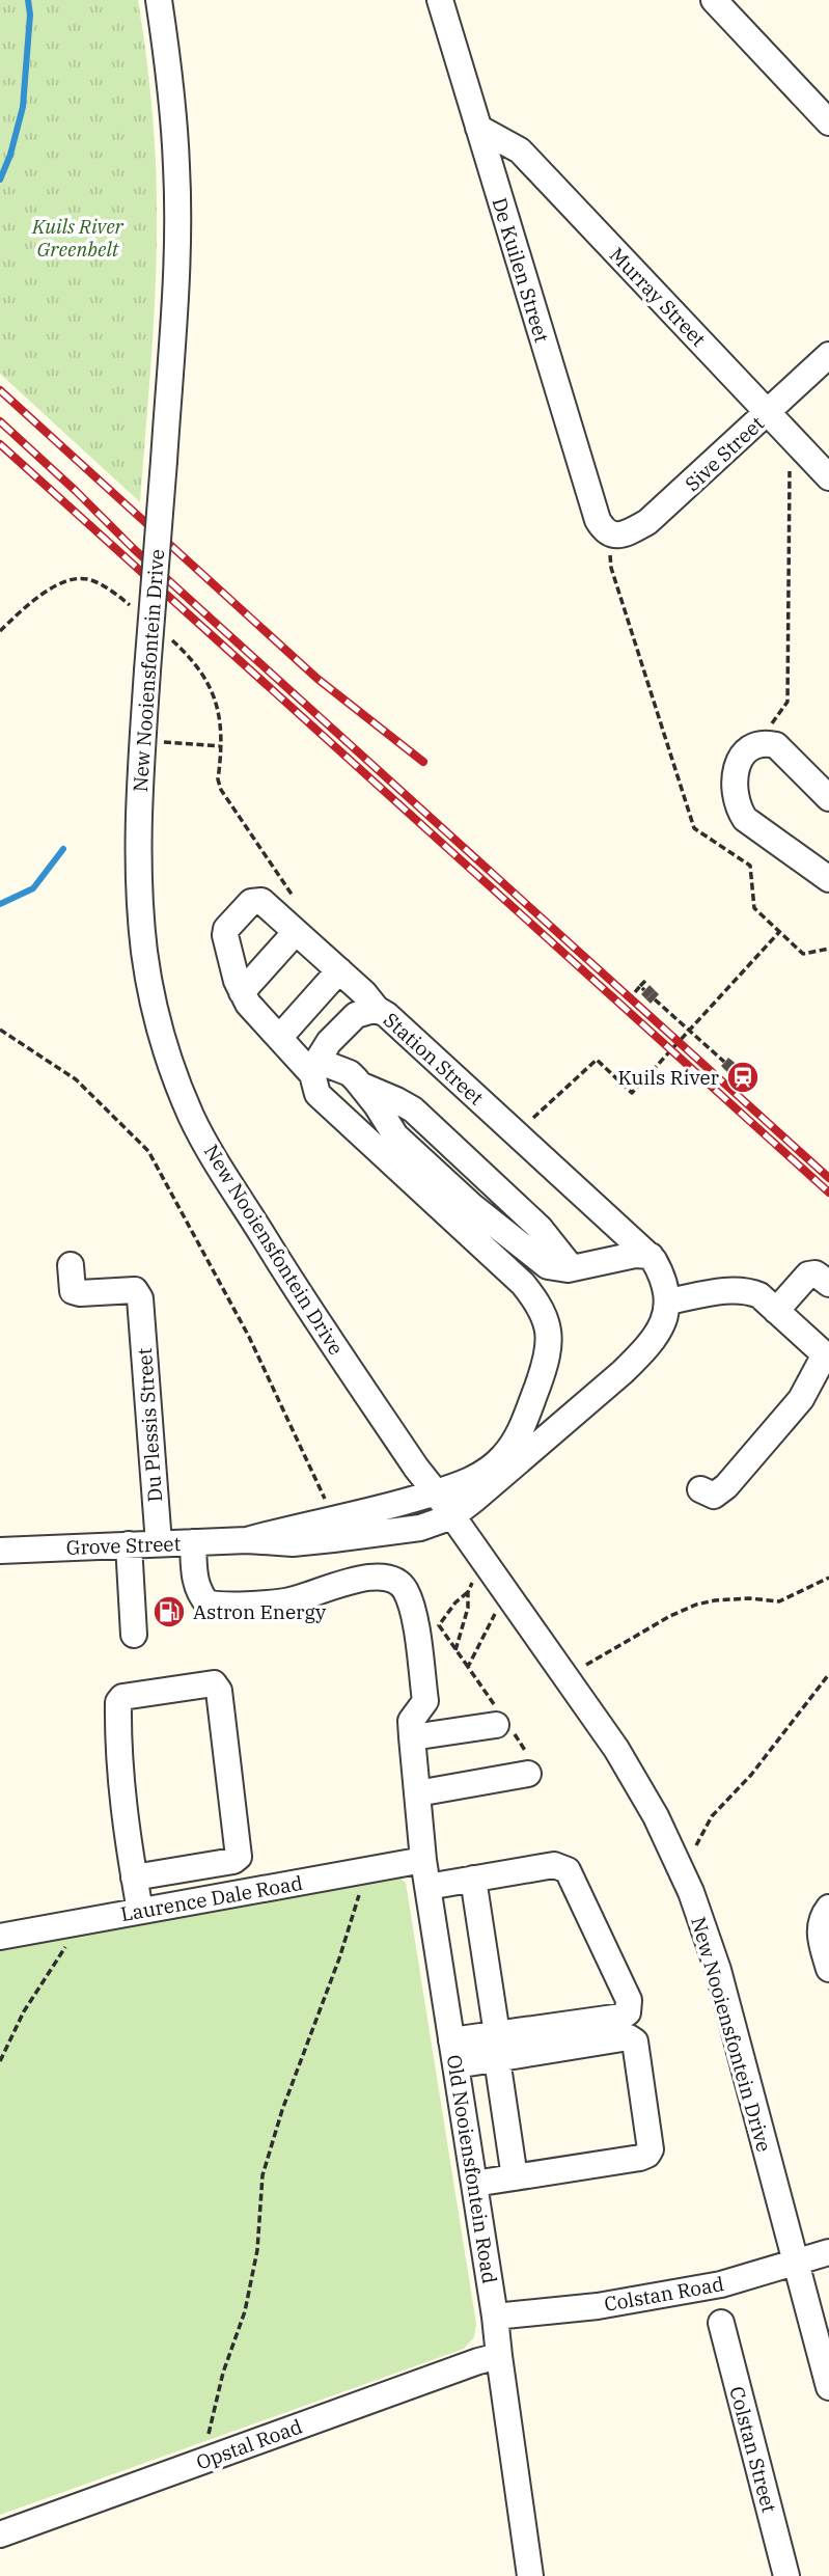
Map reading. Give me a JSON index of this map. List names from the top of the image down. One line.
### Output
{"streets":{"street":["De Kuilen Street","Murray Street","Sive Street","New Nooiensfontein Drive","Station Street","Du Plessis Street","Grove Street","Laurence Dale Road","Old Nooiensfontein Road","Colstan Road","Opstal Road","Colstan Street"]},"crossings":[["De Kuilen Street","Murray Street"],["De Kuilen Street","Sive Street"],["Murray Street","Sive Street"],["New Nooiensfontein Drive","Grove Street"],["New Nooiensfontein Drive","Colstan Road"],["Du Plessis Street","Grove Street"],["Laurence Dale Road","Old Nooiensfontein Road"],["Old Nooiensfontein Road","Colstan Road"],["Old Nooiensfontein Road","Opstal Road"]],"parks":["Kuils River Greenbelt"],"places":{"station":["Kuils River"],"fuel station":["Astron Energy"]}}
